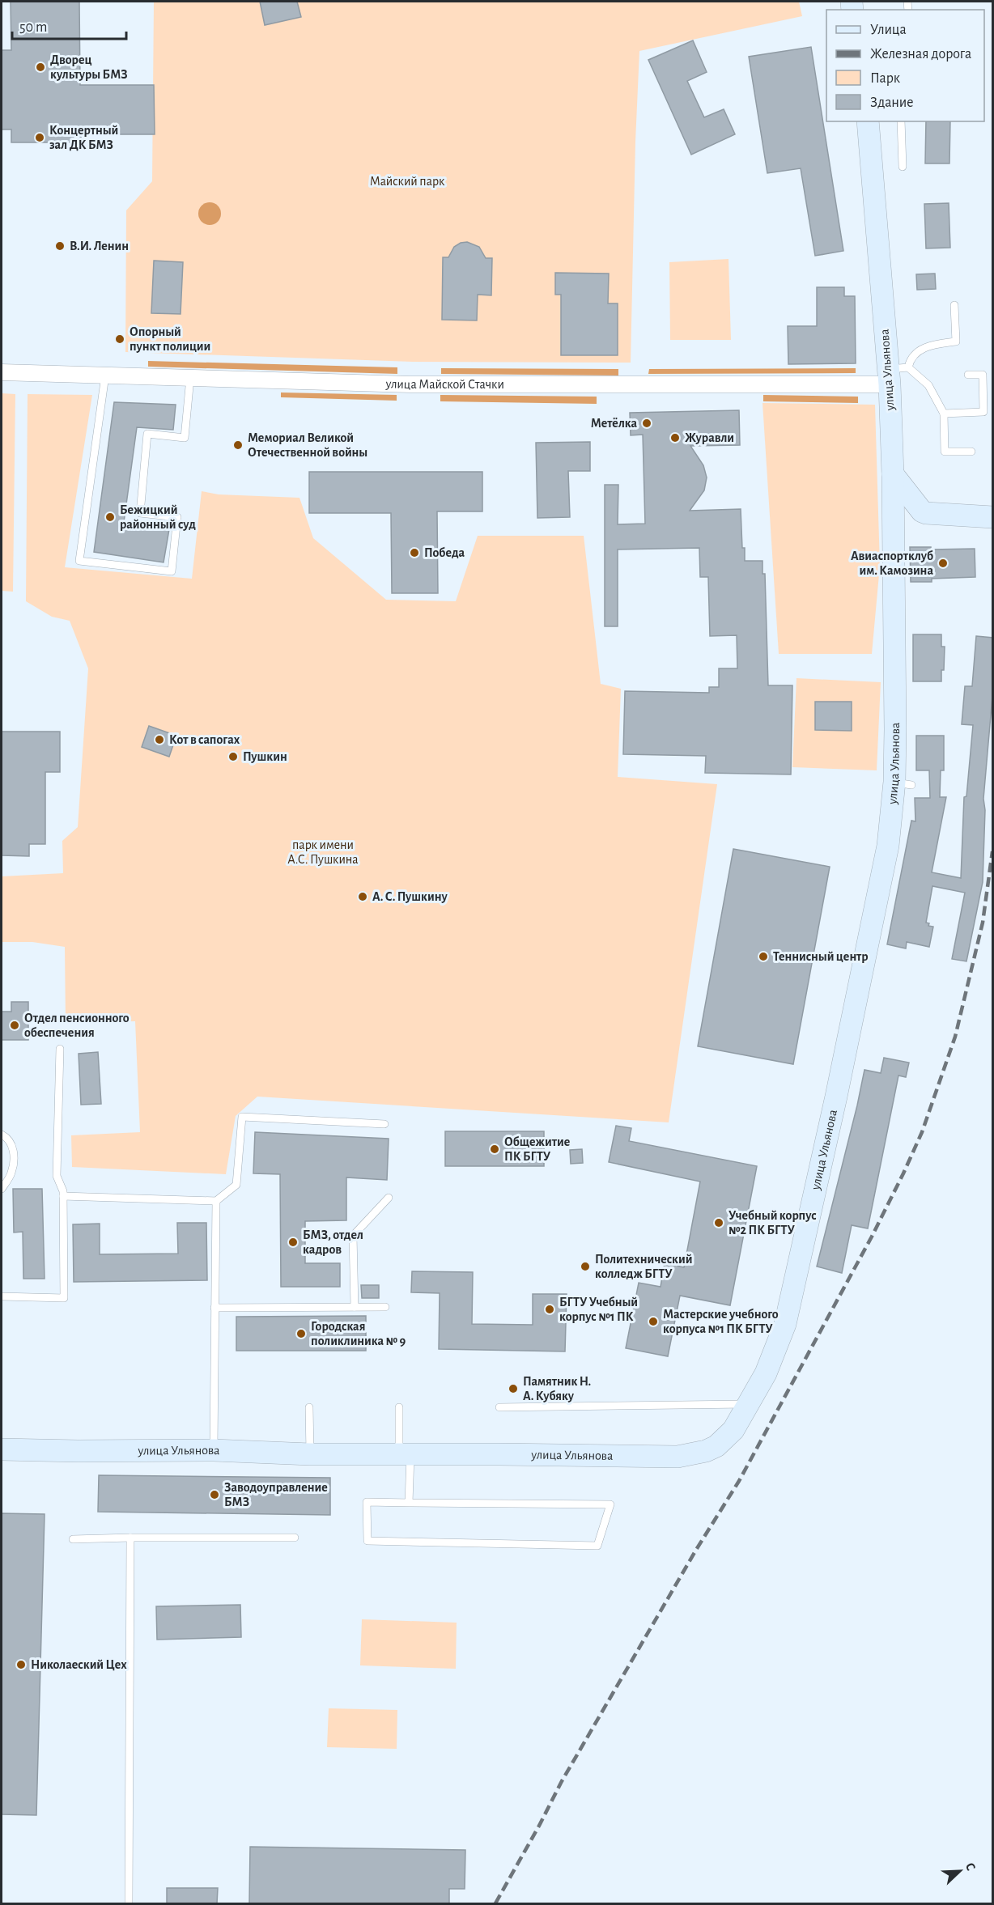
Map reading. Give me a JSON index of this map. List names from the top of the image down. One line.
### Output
{"streets":{"main road":["улица Ульянова"],"street":["улица Майской Стачки"]},"crossings":[["улица Ульянова","улица Майской Стачки"]],"parks":["Майский парк","парк имени А.С. Пушкина"],"places":["Дворец культуры БМЗ","Концертный зал ДК БМЗ","В.И. Ленин","Опорный пункт полиции","Метёлка","Журавли","Мемориал Великой Отечественной войны","Бежицкий районный суд","Победа","Авиаспортклуб им. Камозина","Кот в сапогах","Пушкин","А. С. Пушкину","Теннисный центр","Отдел пенсионного обеспечения","Общежитие ПК БГТУ","Учебный корпус №2 ПК БГТУ","БМЗ, отдел кадров","Политехнический колледж БГТУ","БГТУ Учебный корпус №1 ПК","Мастерские учебного корпуса №1 ПК БГТУ","Городская поликлиника № 9","Памятник Н. А. Кубяку","Заводоуправление БМЗ","Николаеский Цех"],"legend":["Улица","Железная дорога","Парк","Здание"],"scale_bar":"50 m","north":"top right"}
